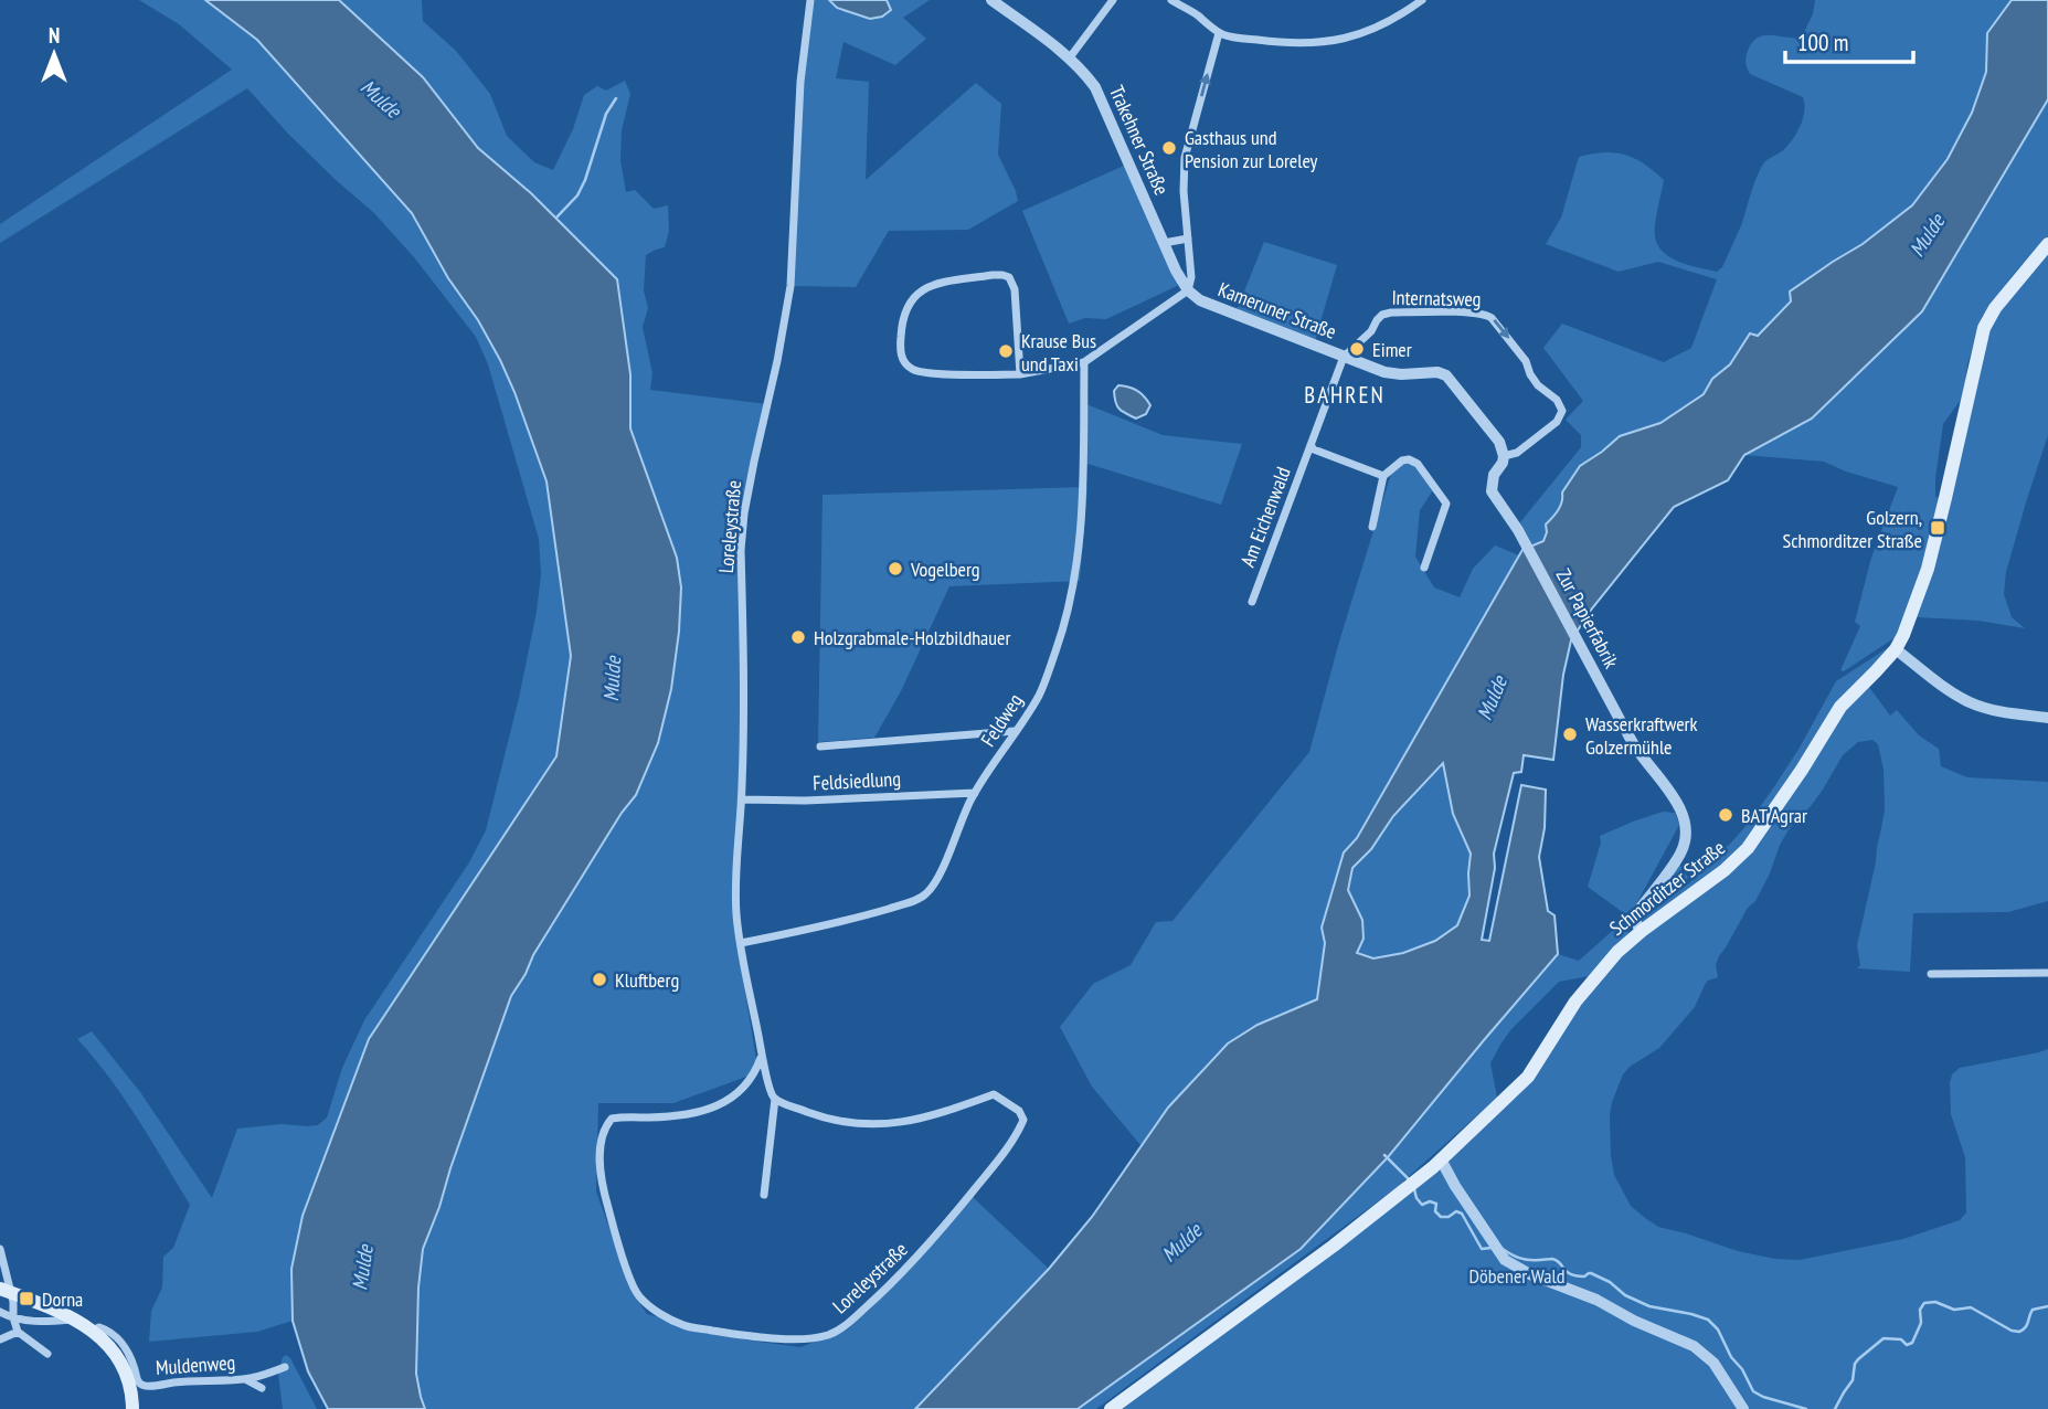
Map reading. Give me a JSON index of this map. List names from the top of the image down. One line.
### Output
{"streets":{"main road":["Schmorditzer Straße"],"street":["Trakehner Straße","Internatsweg","Kameruner Straße","Am Eichenwald","Loreleystraße","Zur Papierfabrik","Feldweg","Feldsiedlung","Muldenweg"]},"crossings":[["Trakehner Straße","Kameruner Straße"],["Internatsweg","Kameruner Straße"],["Internatsweg","Am Eichenwald"],["Internatsweg","Zur Papierfabrik"],["Kameruner Straße","Am Eichenwald"],["Kameruner Straße","Zur Papierfabrik"],["Loreleystraße","Feldweg"],["Loreleystraße","Feldsiedlung"],["Zur Papierfabrik","Schmorditzer Straße"],["Feldweg","Feldsiedlung"]],"districts":["BAHREN"],"water":["Mulde"],"parks":["Döbener Wald"],"places":{"other":["Gasthaus und Pension zur Loreley","Eimer","Krause Bus und Taxi","Vogelberg","Holzgrabmale-Holzbildhauer","Wasserkraftwerk Golzermühle","BAT Agrar","Kluftberg"],"transit":["Golzern, Schmorditzer Straße","Dorna"]},"scale_bar":"100 m","north":"top"}
